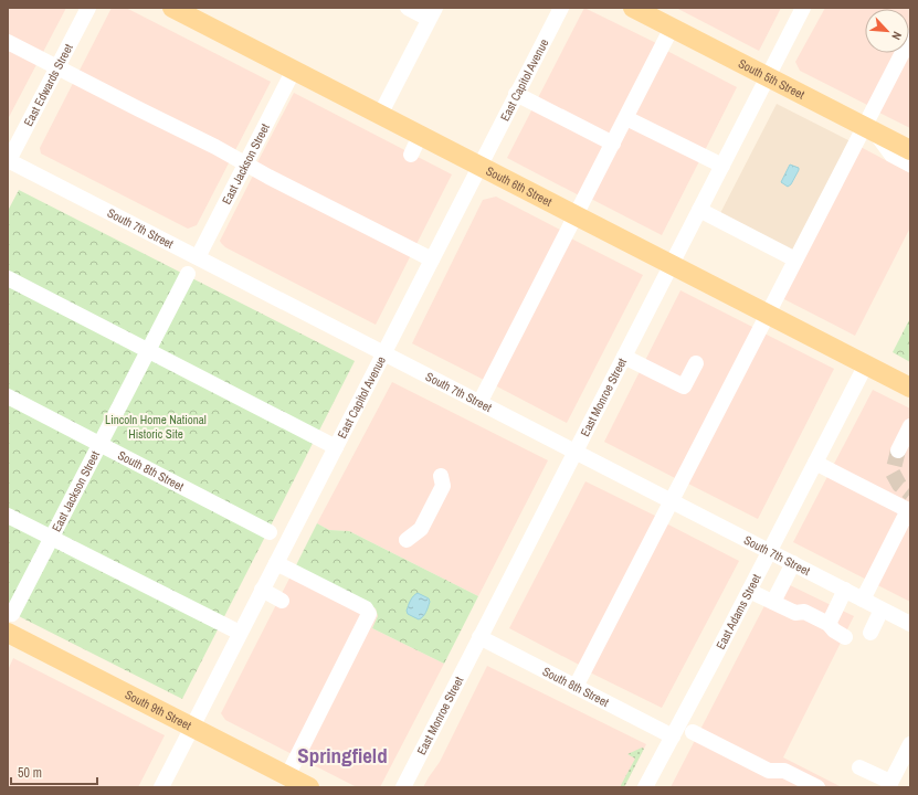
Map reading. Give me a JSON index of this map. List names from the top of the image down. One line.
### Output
{"streets":{"main road":["South 5th Street","South 6th Street","South 9th Street"],"street":["East Capitol Avenue","East Edwards Street","East Jackson Street","South 7th Street","East Monroe Street","South 8th Street","East Adams Street"]},"crossings":[["East Capitol Avenue","South 6th Street"],["East Capitol Avenue","South 7th Street"],["East Capitol Avenue","South 9th Street"],["South 5th Street","East Monroe Street"],["East Edwards Street","South 7th Street"],["East Jackson Street","South 6th Street"],["East Jackson Street","South 7th Street"],["East Jackson Street","South 8th Street"],["East Jackson Street","South 9th Street"],["South 6th Street","East Monroe Street"],["South 6th Street","East Adams Street"],["South 7th Street","East Monroe Street"],["South 7th Street","East Adams Street"],["East Monroe Street","South 8th Street"],["South 8th Street","East Adams Street"]],"districts":["Springfield"],"parks":["Lincoln Home National Historic Site"],"scale_bar":"50 m","north":"bottom right"}
